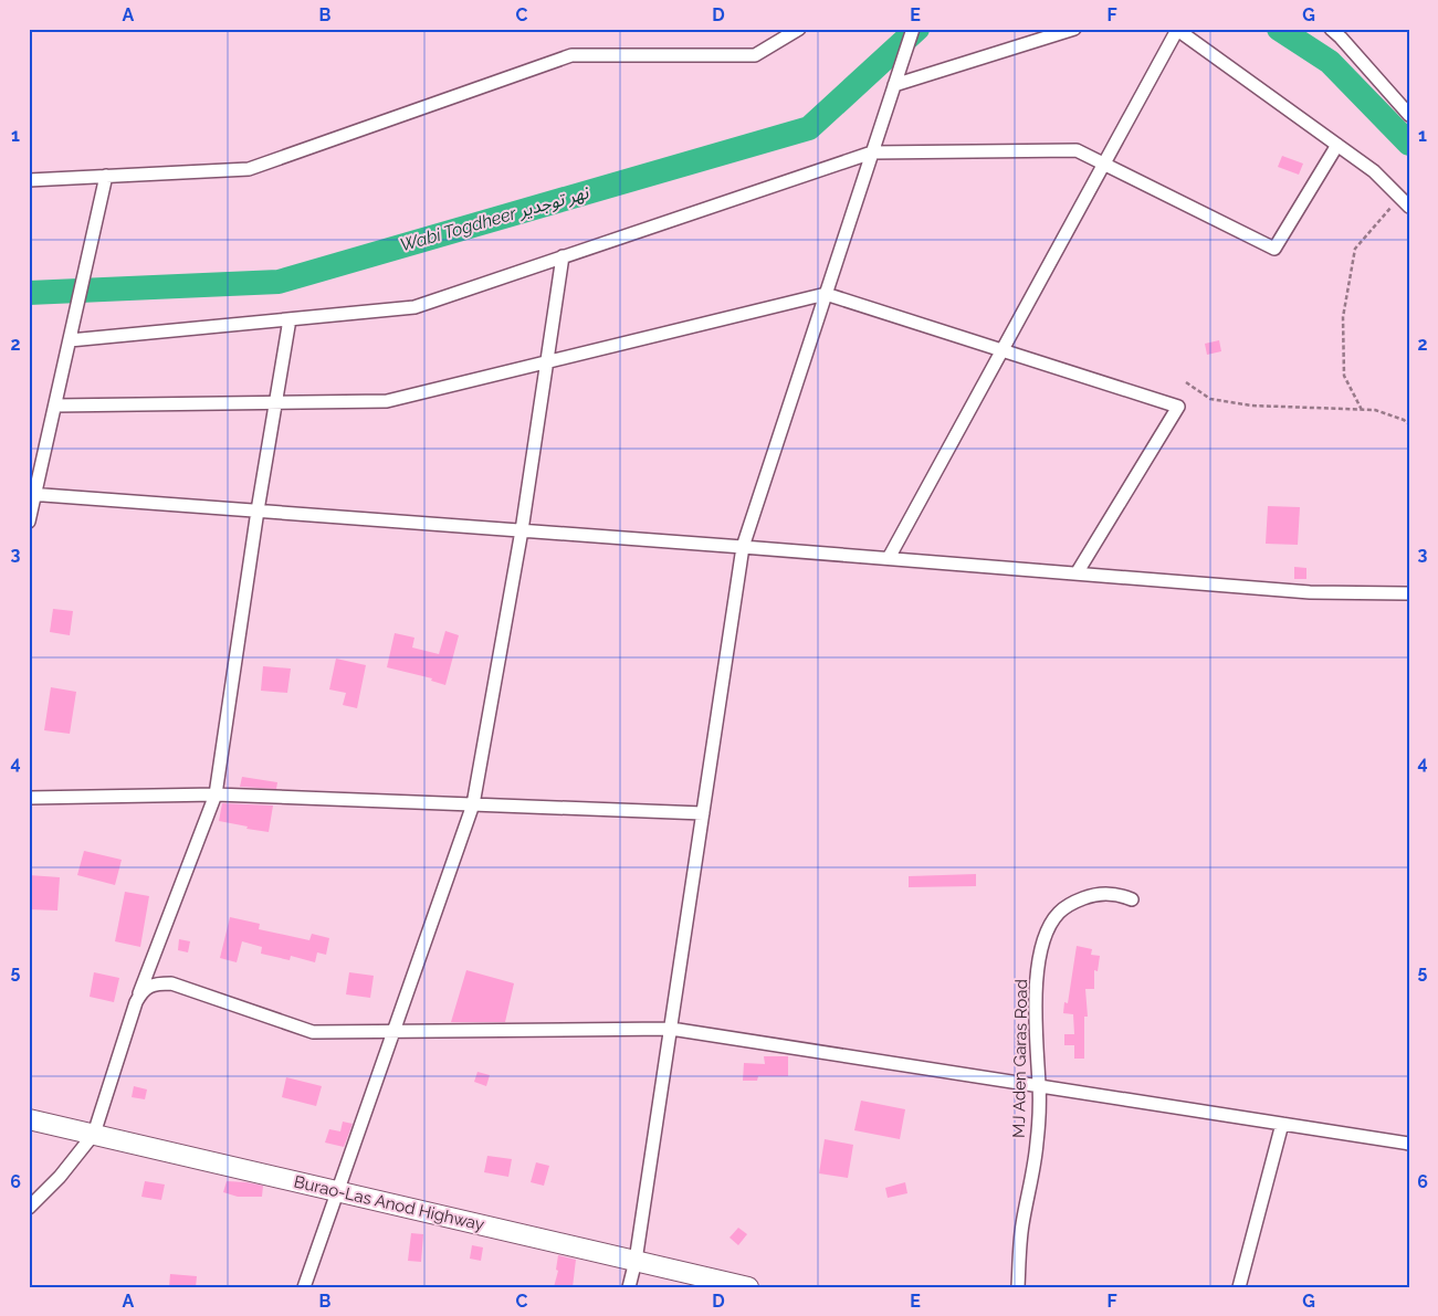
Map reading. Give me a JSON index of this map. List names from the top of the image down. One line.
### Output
{"streets":{"highway":["Burao-Las Anod Highway"],"street":["MJ Aden Garas Road"]},"water":["Wabi Togdheer نهر توجدير"],"grid":{"columns":["A","B","C","D","E","F","G"],"rows":["1","2","3","4","5","6"]}}
